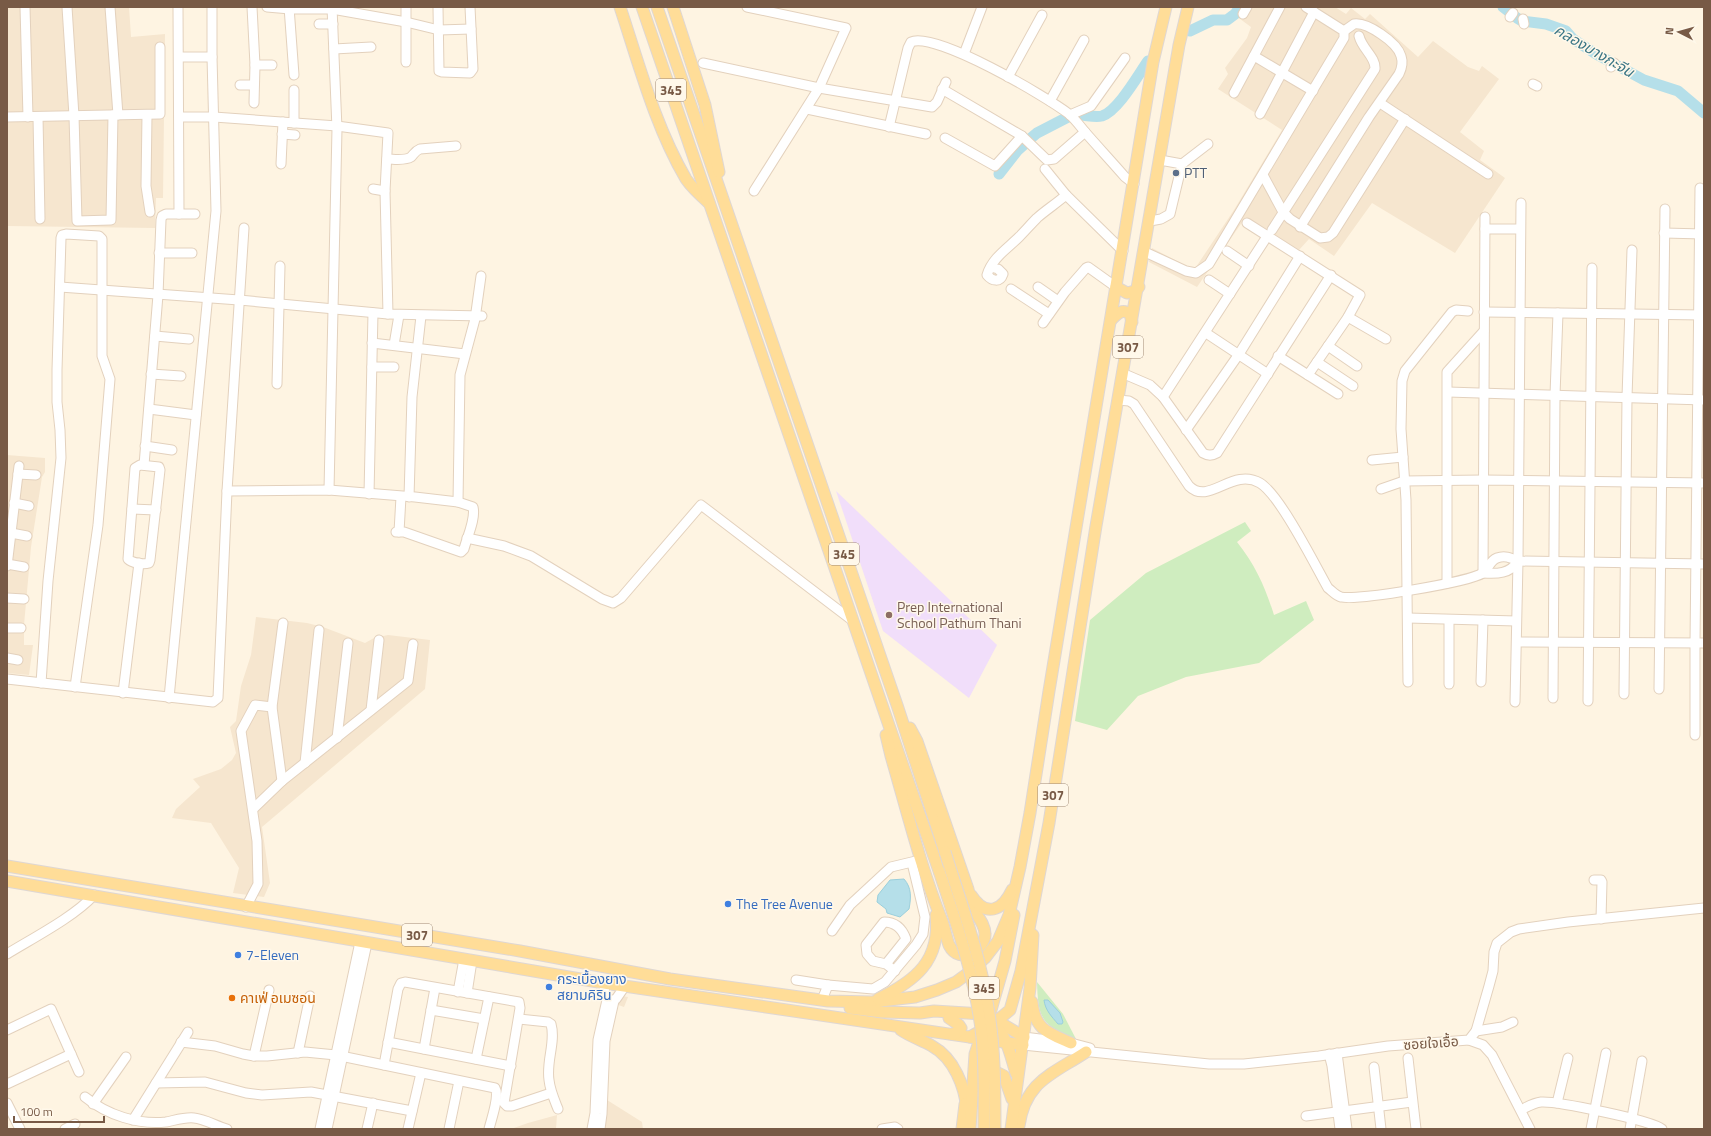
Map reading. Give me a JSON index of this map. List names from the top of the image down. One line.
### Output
{"streets":{"main road":["345","307"],"street":["ซอยใจเอื้อ"]},"water":["คลองบางกะจีน"],"places":["PTT","Prep International School Pathum Thani","The Tree Avenue","7-Eleven","กระเบื้องยาง สยามคิริน","คาเฟ่ อเมซอน"],"scale_bar":"100 m","north":"left"}
